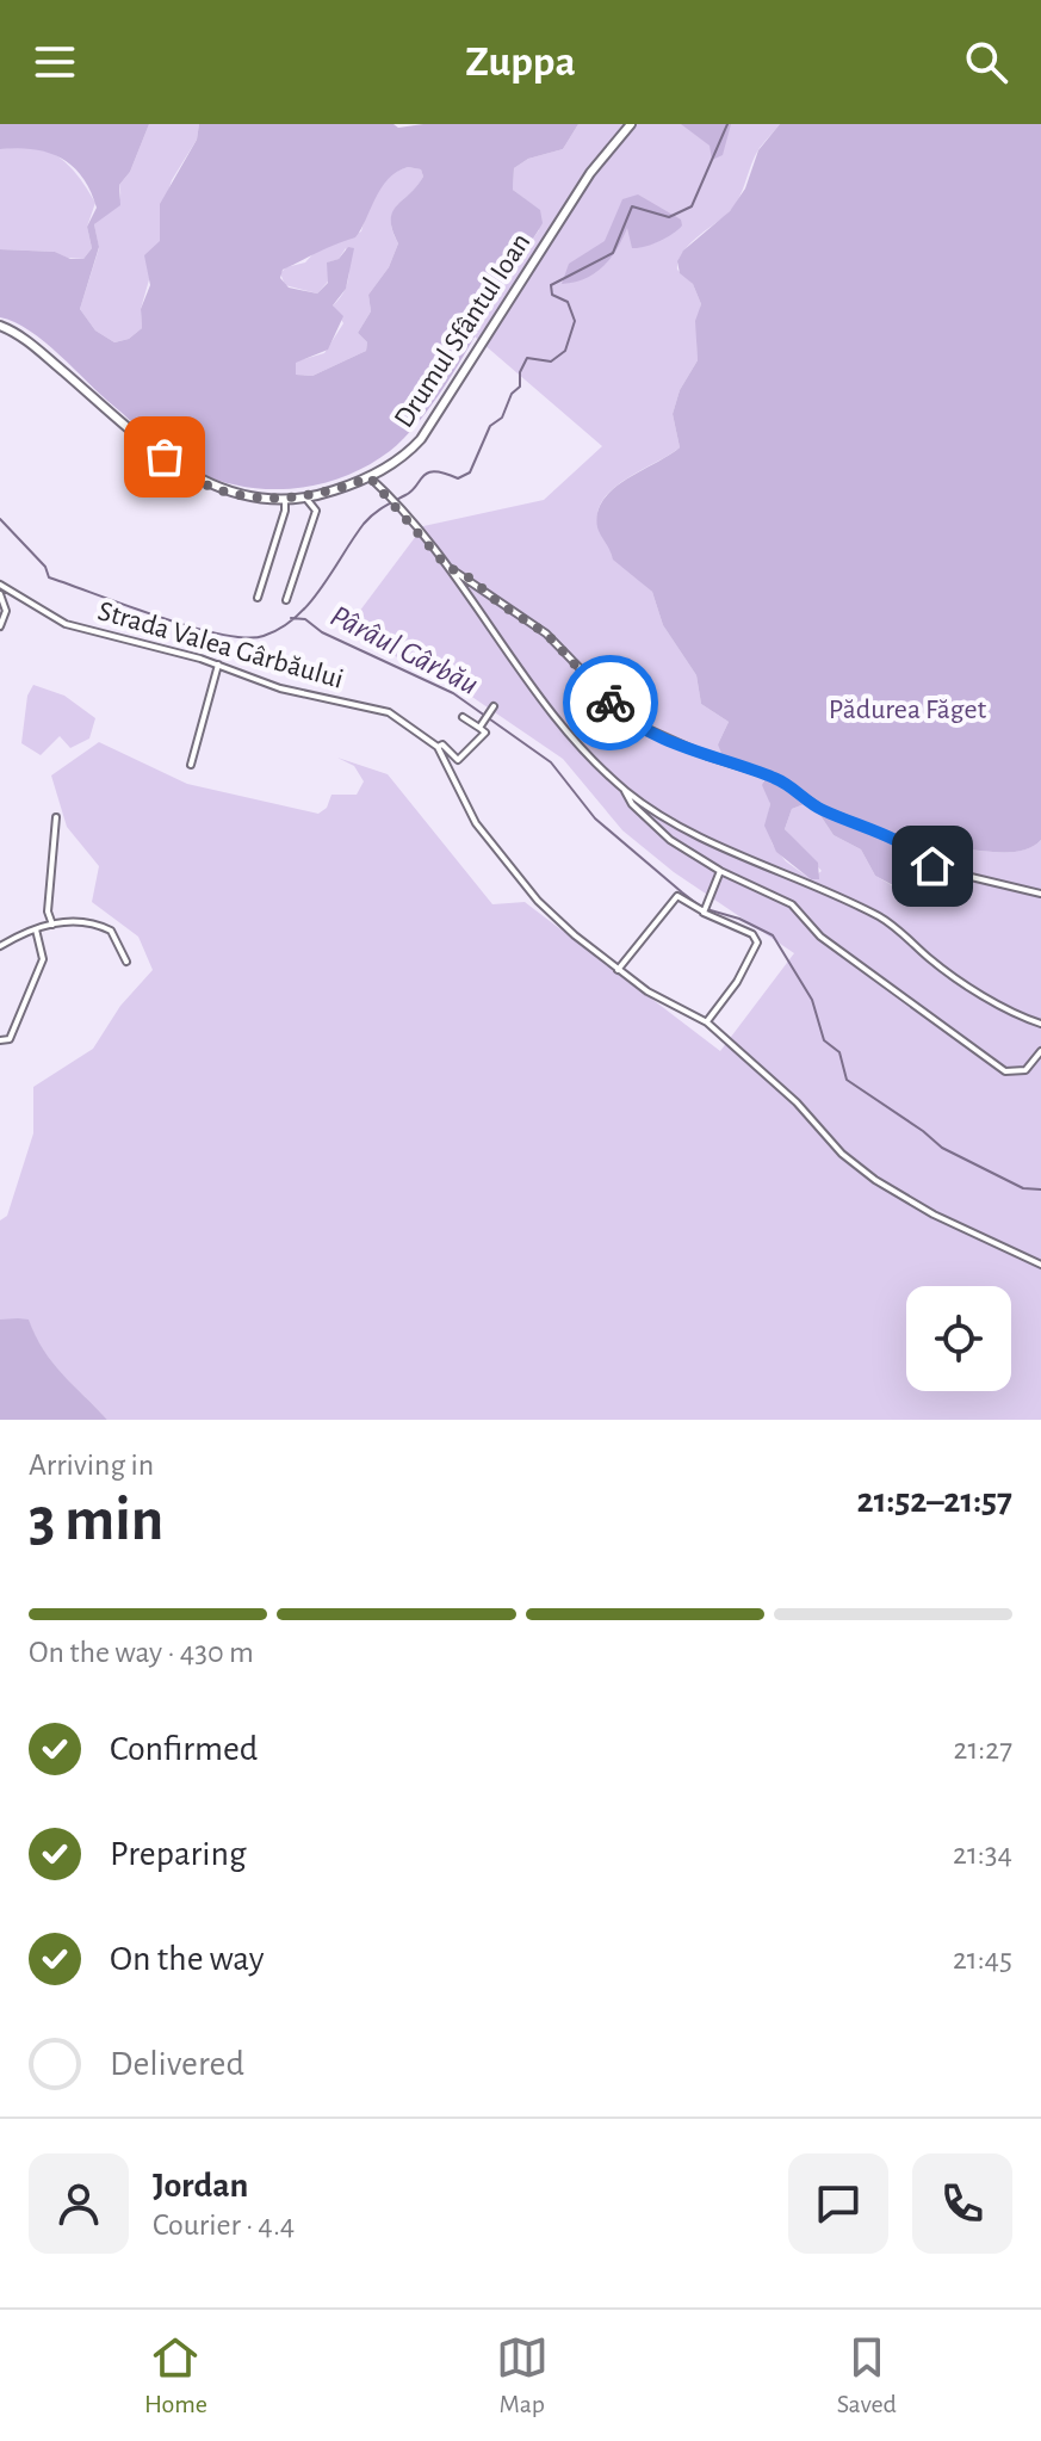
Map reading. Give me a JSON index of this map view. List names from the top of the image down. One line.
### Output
{"streets":{"main road":["Drumul Sfântul Ioan"],"street":["Strada Valea Gârbăului"]},"water":["Pârâul Gârbău"],"parks":["Pădurea Făget"],"page":{"header":"Zuppa","heading":["3 min","Arriving in","21:52–21:57"],"panel":["Jordan","Courier · 4.4"],"bar":"On the way · 430 m","list":[["Confirmed","21:27"],["Preparing","21:34"],["On the way","21:45"],"Delivered"],"tabs":["Home","Map","Saved"]}}
